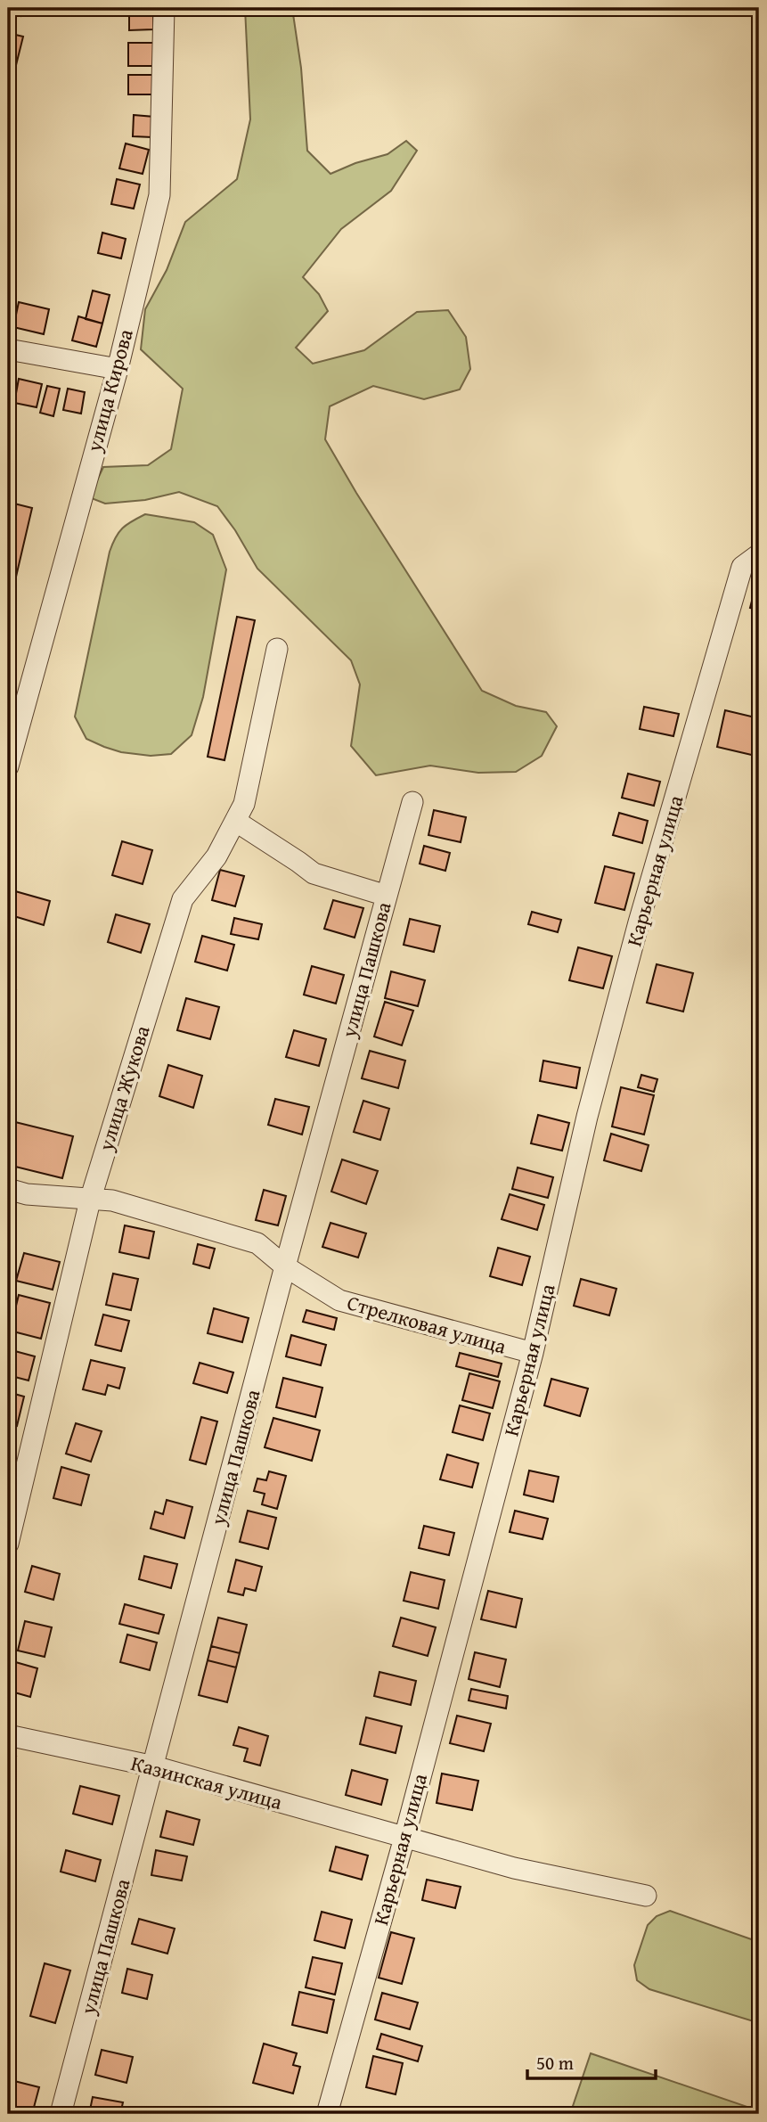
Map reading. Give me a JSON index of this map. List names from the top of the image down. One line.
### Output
{"streets":{"street":["улица Кирова","Карьерная улица","улица Пашкова","улица Жукова","Стрелковая улица","Казинская улица"]},"crossings":[["Карьерная улица","Стрелковая улица"],["Карьерная улица","Казинская улица"],["улица Пашкова","Стрелковая улица"],["улица Пашкова","Казинская улица"],["улица Жукова","Стрелковая улица"]],"scale_bar":"50 m"}
